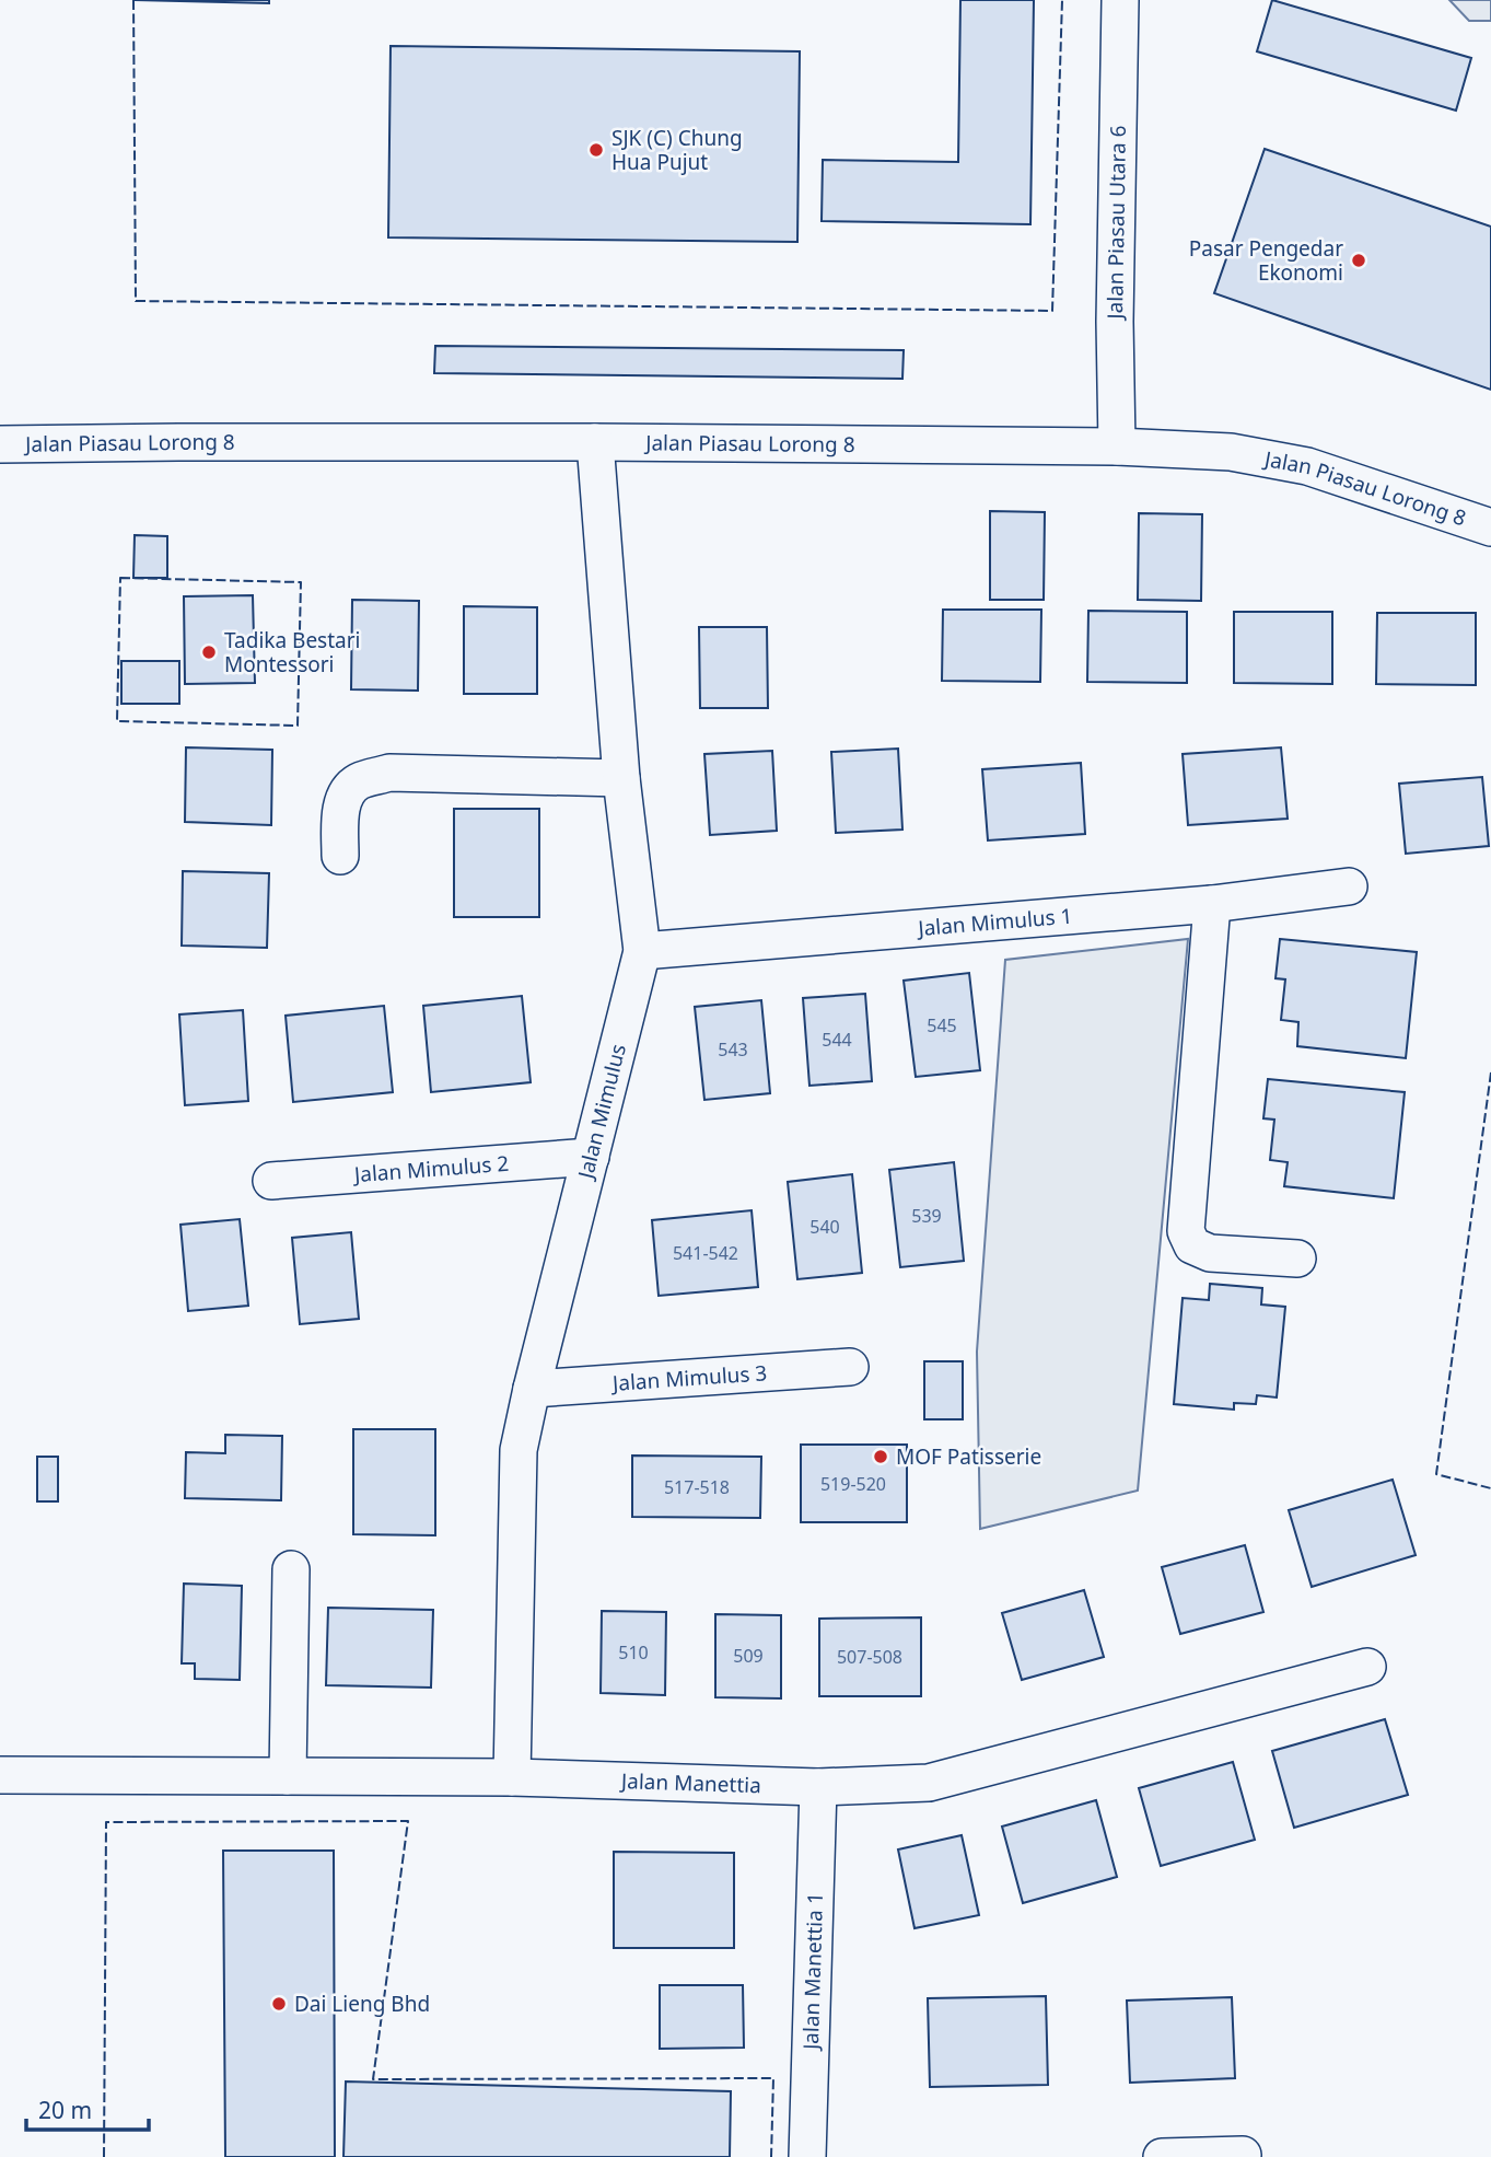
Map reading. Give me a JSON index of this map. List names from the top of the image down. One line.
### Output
{"streets":{"street":["Jalan Piasau Utara 6","Jalan Piasau Lorong 8","Jalan Mimulus 1","Jalan Mimulus","Jalan Mimulus 2","Jalan Mimulus 3","Jalan Manettia","Jalan Manettia 1"]},"crossings":[["Jalan Piasau Utara 6","Jalan Piasau Lorong 8"],["Jalan Piasau Lorong 8","Jalan Mimulus"],["Jalan Mimulus 1","Jalan Mimulus"],["Jalan Mimulus","Jalan Mimulus 2"],["Jalan Mimulus","Jalan Mimulus 3"],["Jalan Mimulus","Jalan Manettia"],["Jalan Manettia","Jalan Manettia 1"]],"places":["SJK (C) Chung Hua Pujut","Pasar Pengedar Ekonomi","Tadika Bestari Montessori","MOF Patisserie","Dai Lieng Bhd"],"house_numbers":["545","544","543","539","540","541-542","519-520","517-518","510","509","507-508"],"scale_bar":"20 m"}
